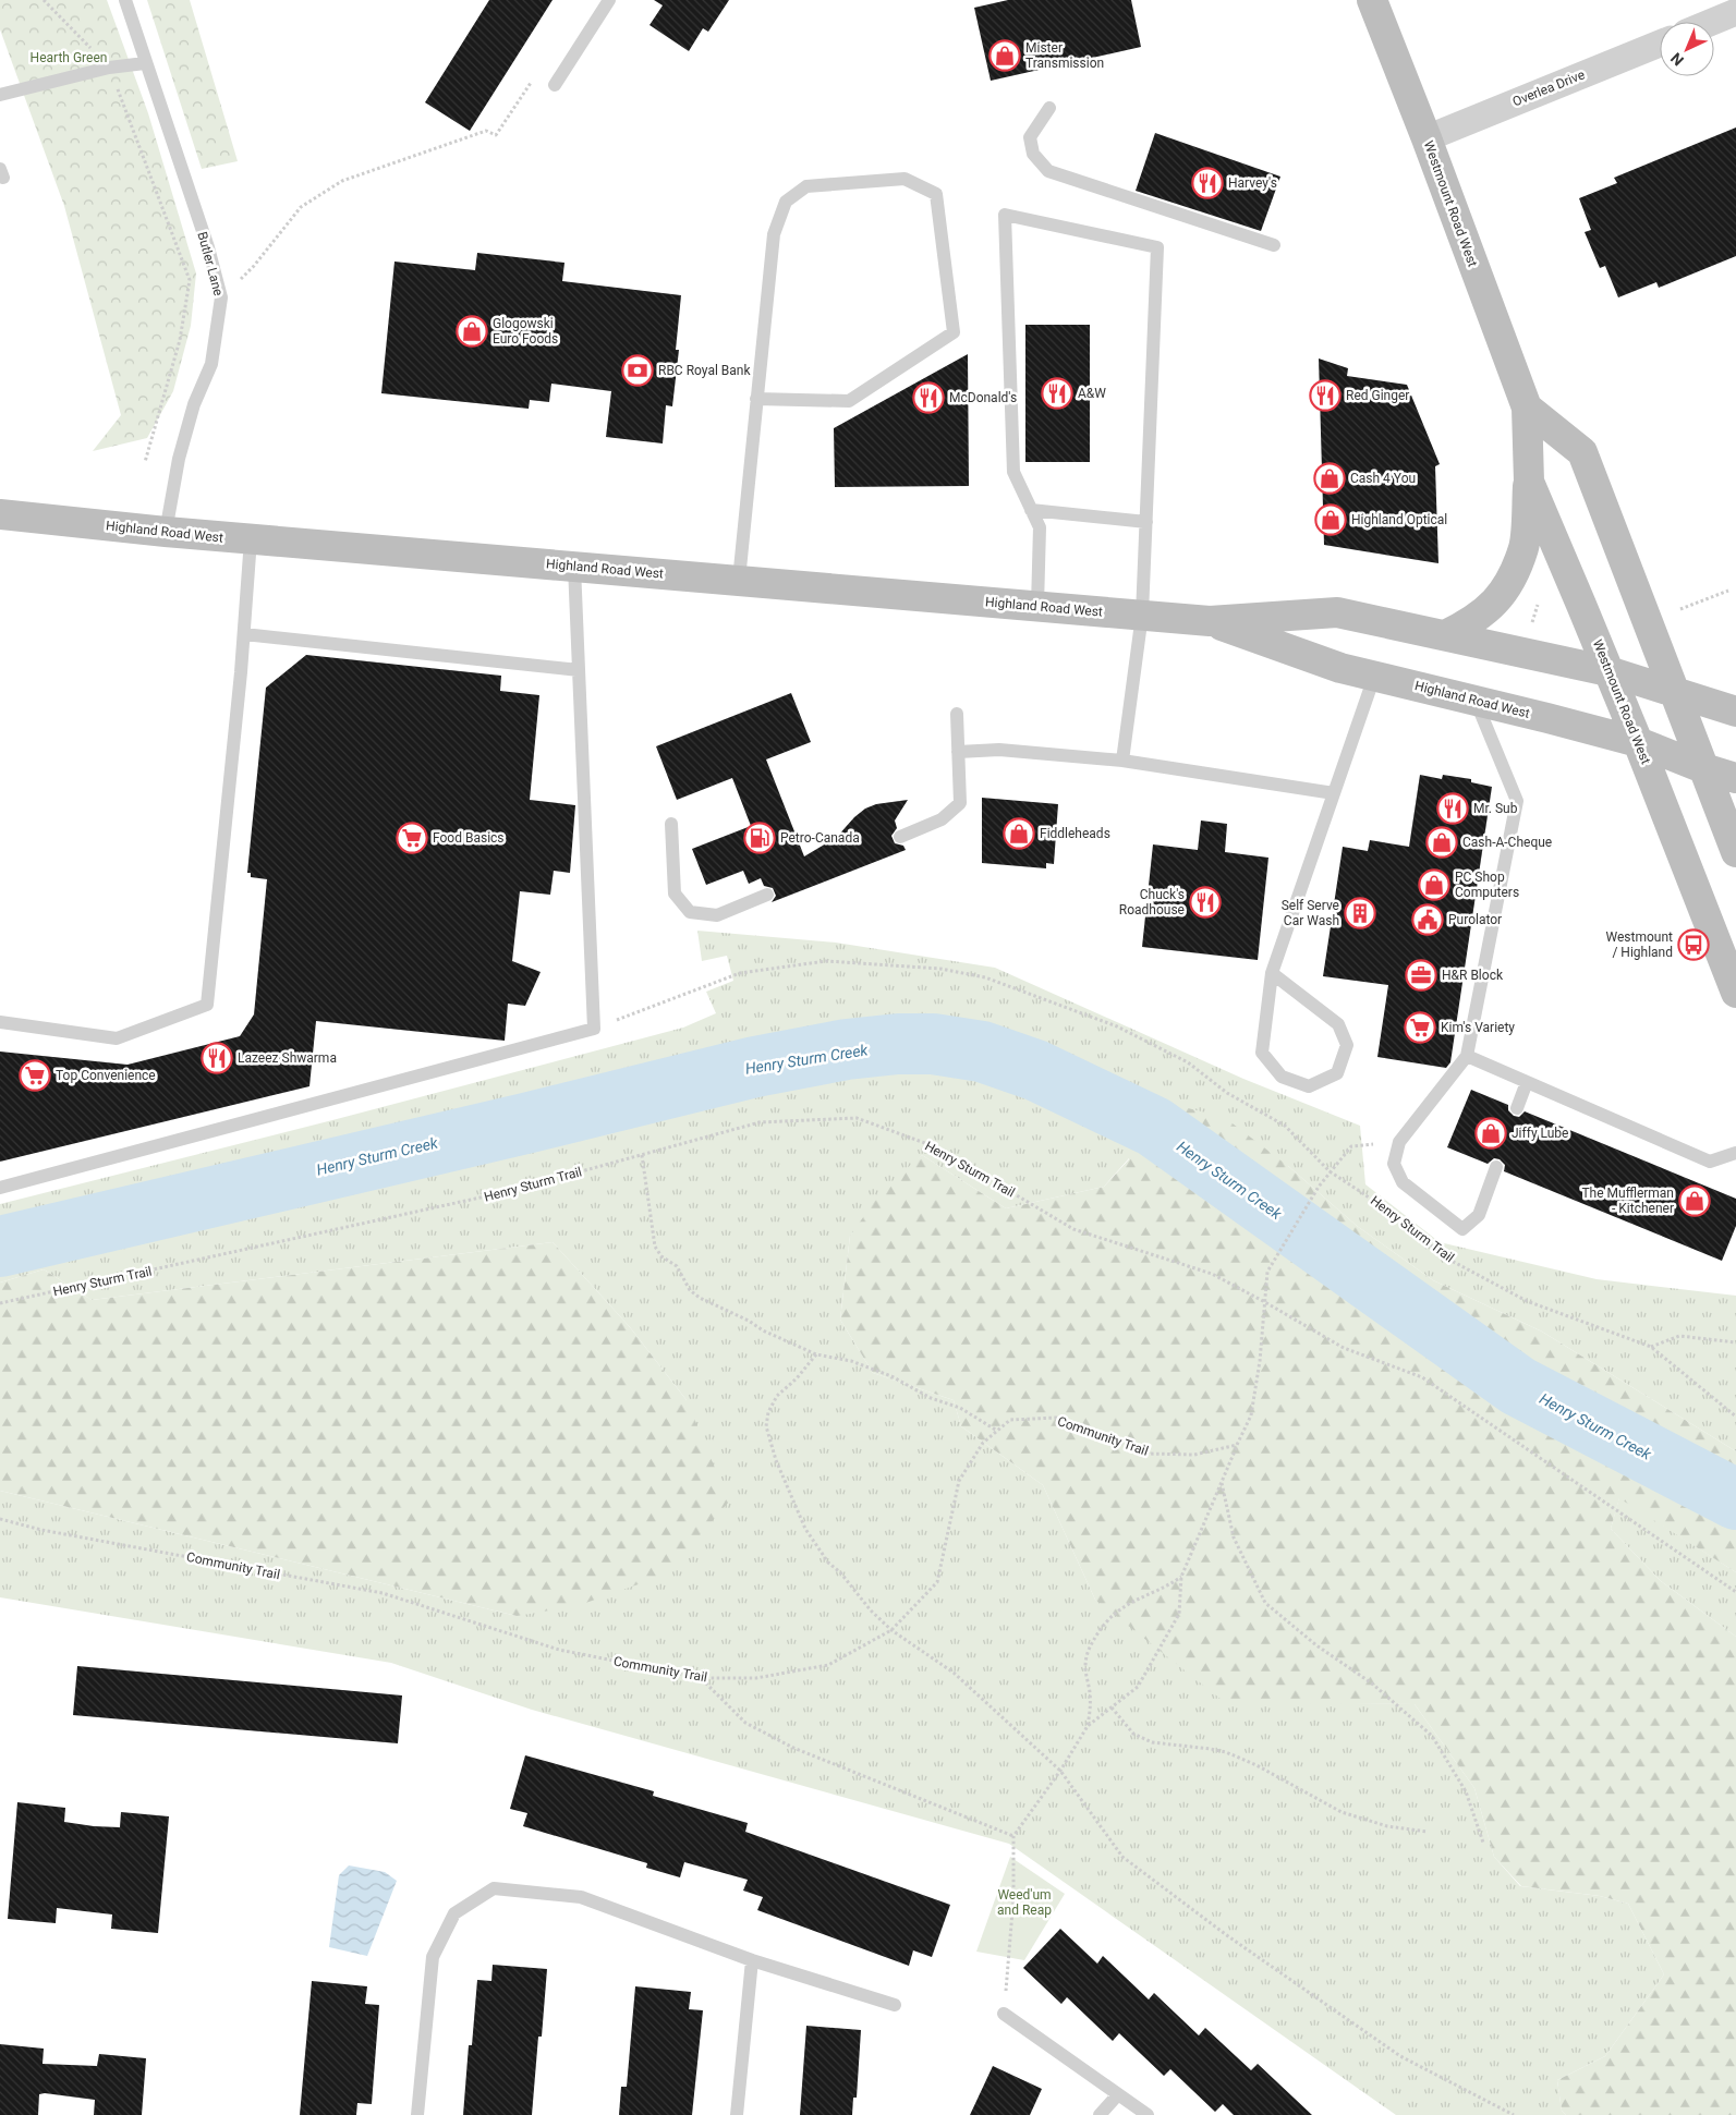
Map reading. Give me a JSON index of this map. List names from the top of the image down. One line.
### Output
{"streets":{"main road":["Westmount Road West","Highland Road West"],"street":["Overlea Drive"],"lane":["Butler Lane"],"path":["Henry Sturm Trail","Community Trail"]},"crossings":[["Overlea Drive","Westmount Road West"],["Westmount Road West","Highland Road West"],["Butler Lane","Highland Road West"]],"water":["Henry Sturm Creek"],"parks":["Hearth Green","Weed'um and Reap"],"places":{"shop":["Mister Transmission","Glogowski Euro Foods","Cash 4 You","Highland Optical","Fiddleheads","Cash-A-Cheque","PC Shop Computers","Jiffy Lube","The Mufflerman - Kitchener"],"restaurant":["Harvey's","A&W","Red Ginger","McDonald's","Mr. Sub","Chuck's Roadhouse","Lazeez Shwarma"],"bank":["RBC Royal Bank"],"supermarket":["Food Basics","Kim's Variety","Top Convenience"],"fuel station":["Petro-Canada"],"building":["Self Serve Car Wash"],"public building":["Purolator"],"bus stop":["Westmount / Highland"],"office":["H&R Block"]},"north":"bottom left"}
